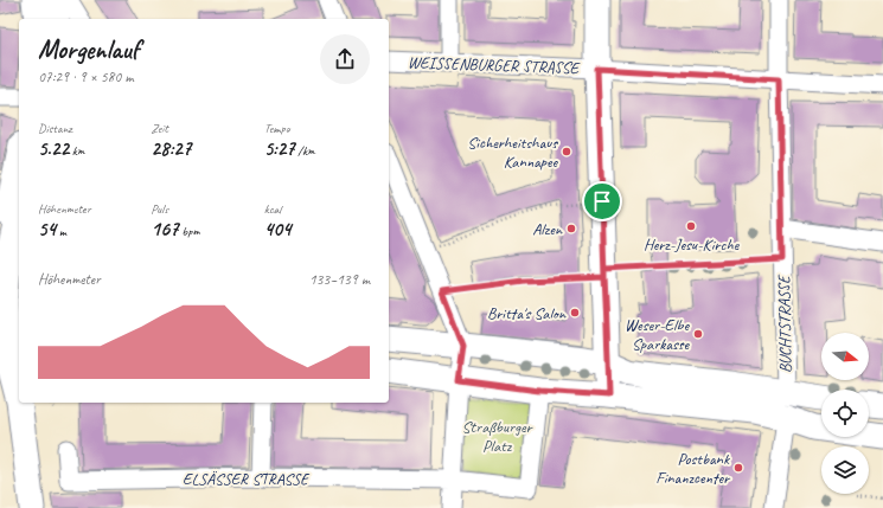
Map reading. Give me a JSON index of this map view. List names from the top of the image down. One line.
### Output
{"streets":{"street":["WEISSENBURGER STRASSE","BUCHTSTRASSE","ELSÄSSER STRASSE"]},"crossings":[["WEISSENBURGER STRASSE","BUCHTSTRASSE"]],"parks":["Straßburger Platz"],"places":["Sicherheitshaus Kannapee","Herz-Jesu-Kirche","Alzen","Britta's Salon","Weser-Elbe Sparkasse","Postbank Finanzcenter"],"north":"right","page":{"heading":["Morgenlauf","07:29 · 9 × 580 m"],"stats":[["Distanz","5.22 km"],["Zeit","28:27"],["Tempo","5:27 /km"],["Höhenmeter","54 m"],["Puls","167 bpm"],["kcal","404"]],"chart":["Höhenmeter","133–139 m"]}}
